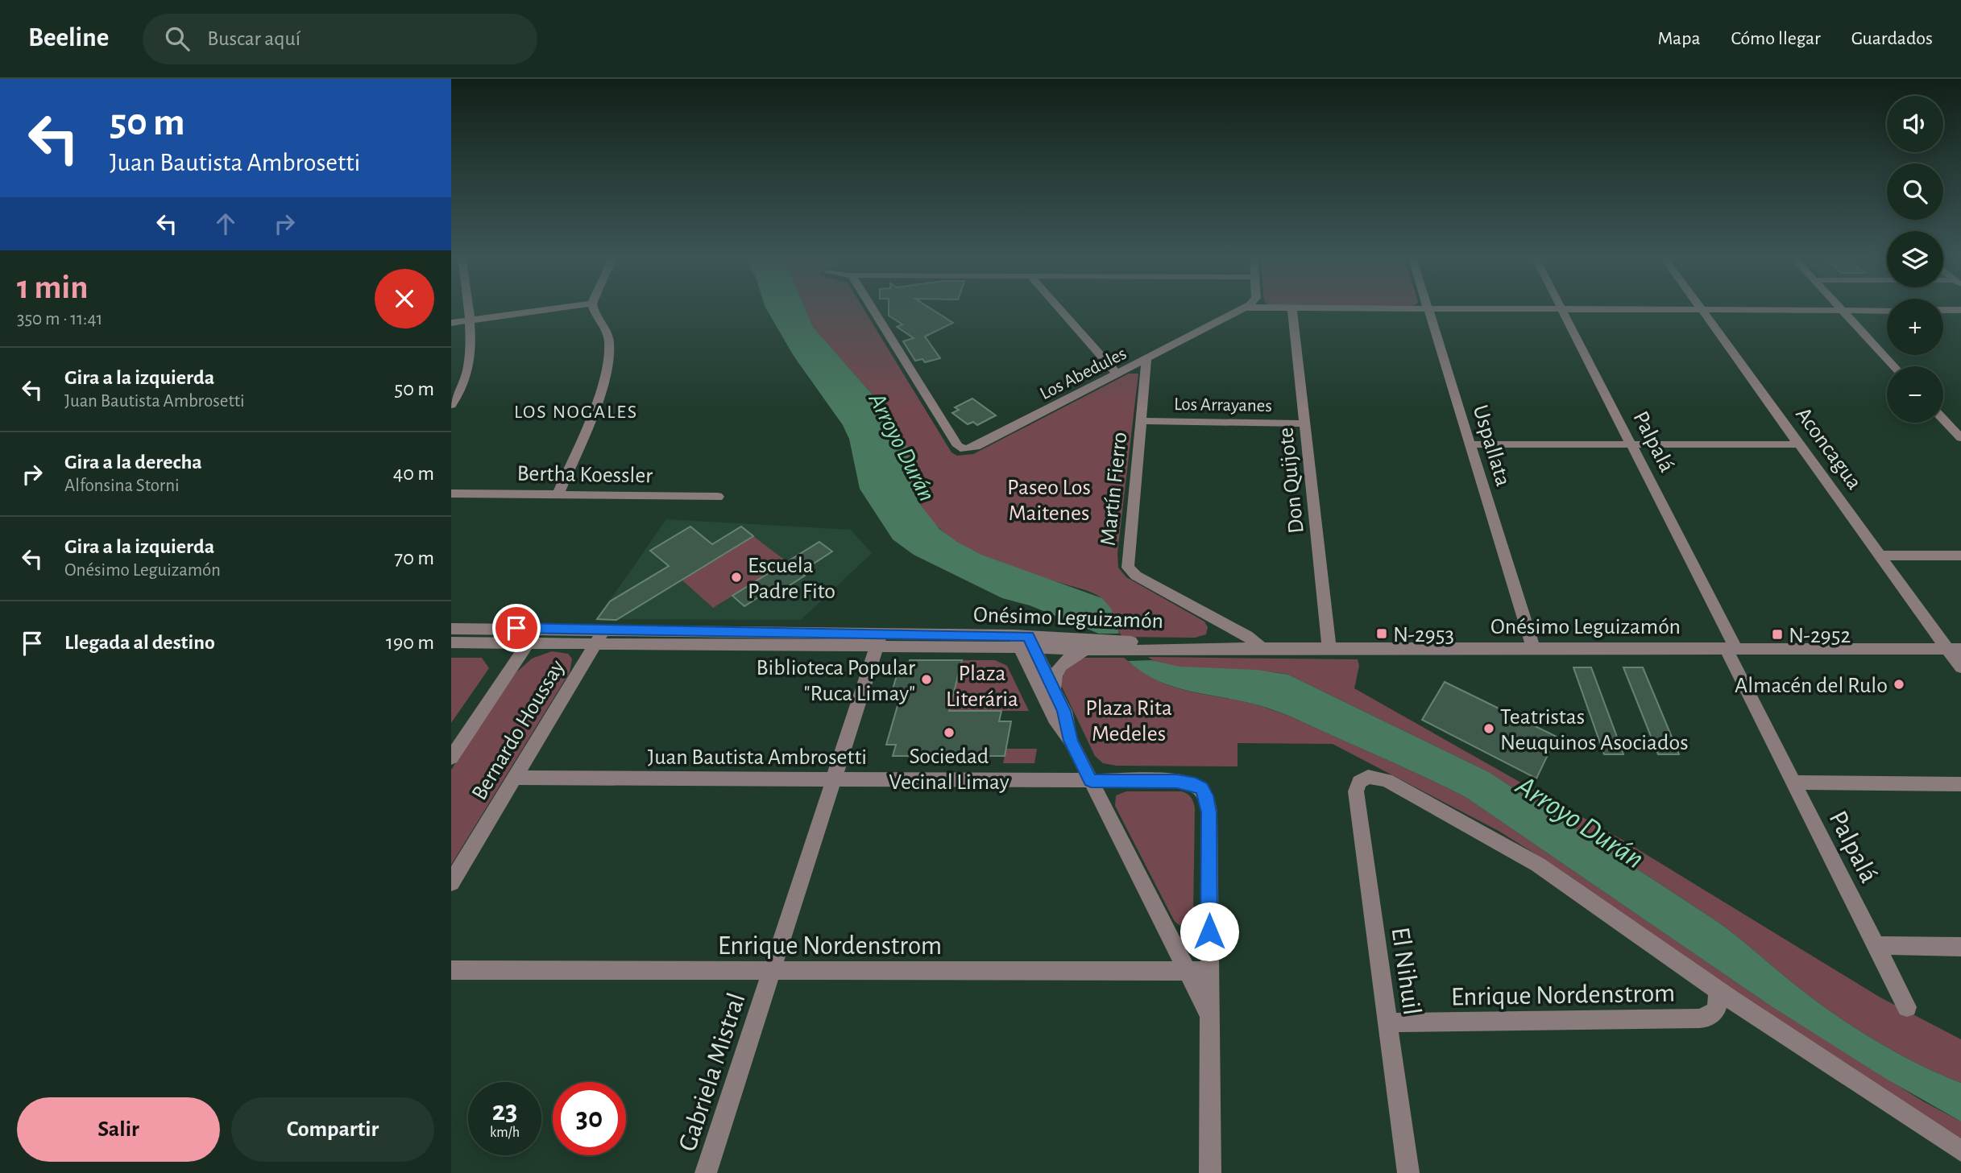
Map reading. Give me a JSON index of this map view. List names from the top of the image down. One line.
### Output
{"streets":{"street":["Los Abedules","Los Arrayanes","Palpalá","Uspallata","Aconcagua","Bertha Koessler","Don Quijote","Martín Fierro","Onésimo Leguizamón","Bernardo Houssay","Juan Bautista Ambrosetti","Enrique Nordenstrom","El Nihuil","Gabriela Mistral"]},"crossings":[["Los Abedules","Martín Fierro"],["Los Arrayanes","Don Quijote"],["Los Arrayanes","Martín Fierro"],["Palpalá","Onésimo Leguizamón"],["Uspallata","Onésimo Leguizamón"],["Aconcagua","Onésimo Leguizamón"],["Don Quijote","Onésimo Leguizamón"],["Martín Fierro","Onésimo Leguizamón"],["Onésimo Leguizamón","Bernardo Houssay"],["Onésimo Leguizamón","Gabriela Mistral"],["Bernardo Houssay","Juan Bautista Ambrosetti"],["Juan Bautista Ambrosetti","Enrique Nordenstrom"],["Juan Bautista Ambrosetti","Gabriela Mistral"],["Enrique Nordenstrom","El Nihuil"],["Enrique Nordenstrom","Gabriela Mistral"]],"districts":["LOS NOGALES"],"water":["Arroyo Durán"],"parks":["Paseo Los Maitenes","Plaza Literária","Plaza Rita Medeles"],"places":{"other":["Escuela Padre Fito","Biblioteca Popular \"Ruca Limay\"","Almacén del Rulo","Teatristas Neuquinos Asociados","Sociedad Vecinal Limay"],"transit":["N-2953","N-2952"]},"page":{"header":"Beeline","search":"Buscar aquí","nav":["Mapa","Cómo llegar","Guardados"],"turn":["50 m","Juan Bautista Ambrosetti"],"map_buttons":["+","−"],"heading":["1 min","350 m · 11:41"],"list":[{"name":"Gira a la izquierda","note":"Juan Bautista Ambrosetti","value":"50 m"},{"name":"Gira a la derecha","note":"Alfonsina Storni","value":"40 m"},{"name":"Gira a la izquierda","note":"Onésimo Leguizamón","value":"70 m"},{"name":"Llegada al destino","value":"190 m"}],"speed":"23 km/h","limit":"30","buttons":["Salir","Compartir"]}}
